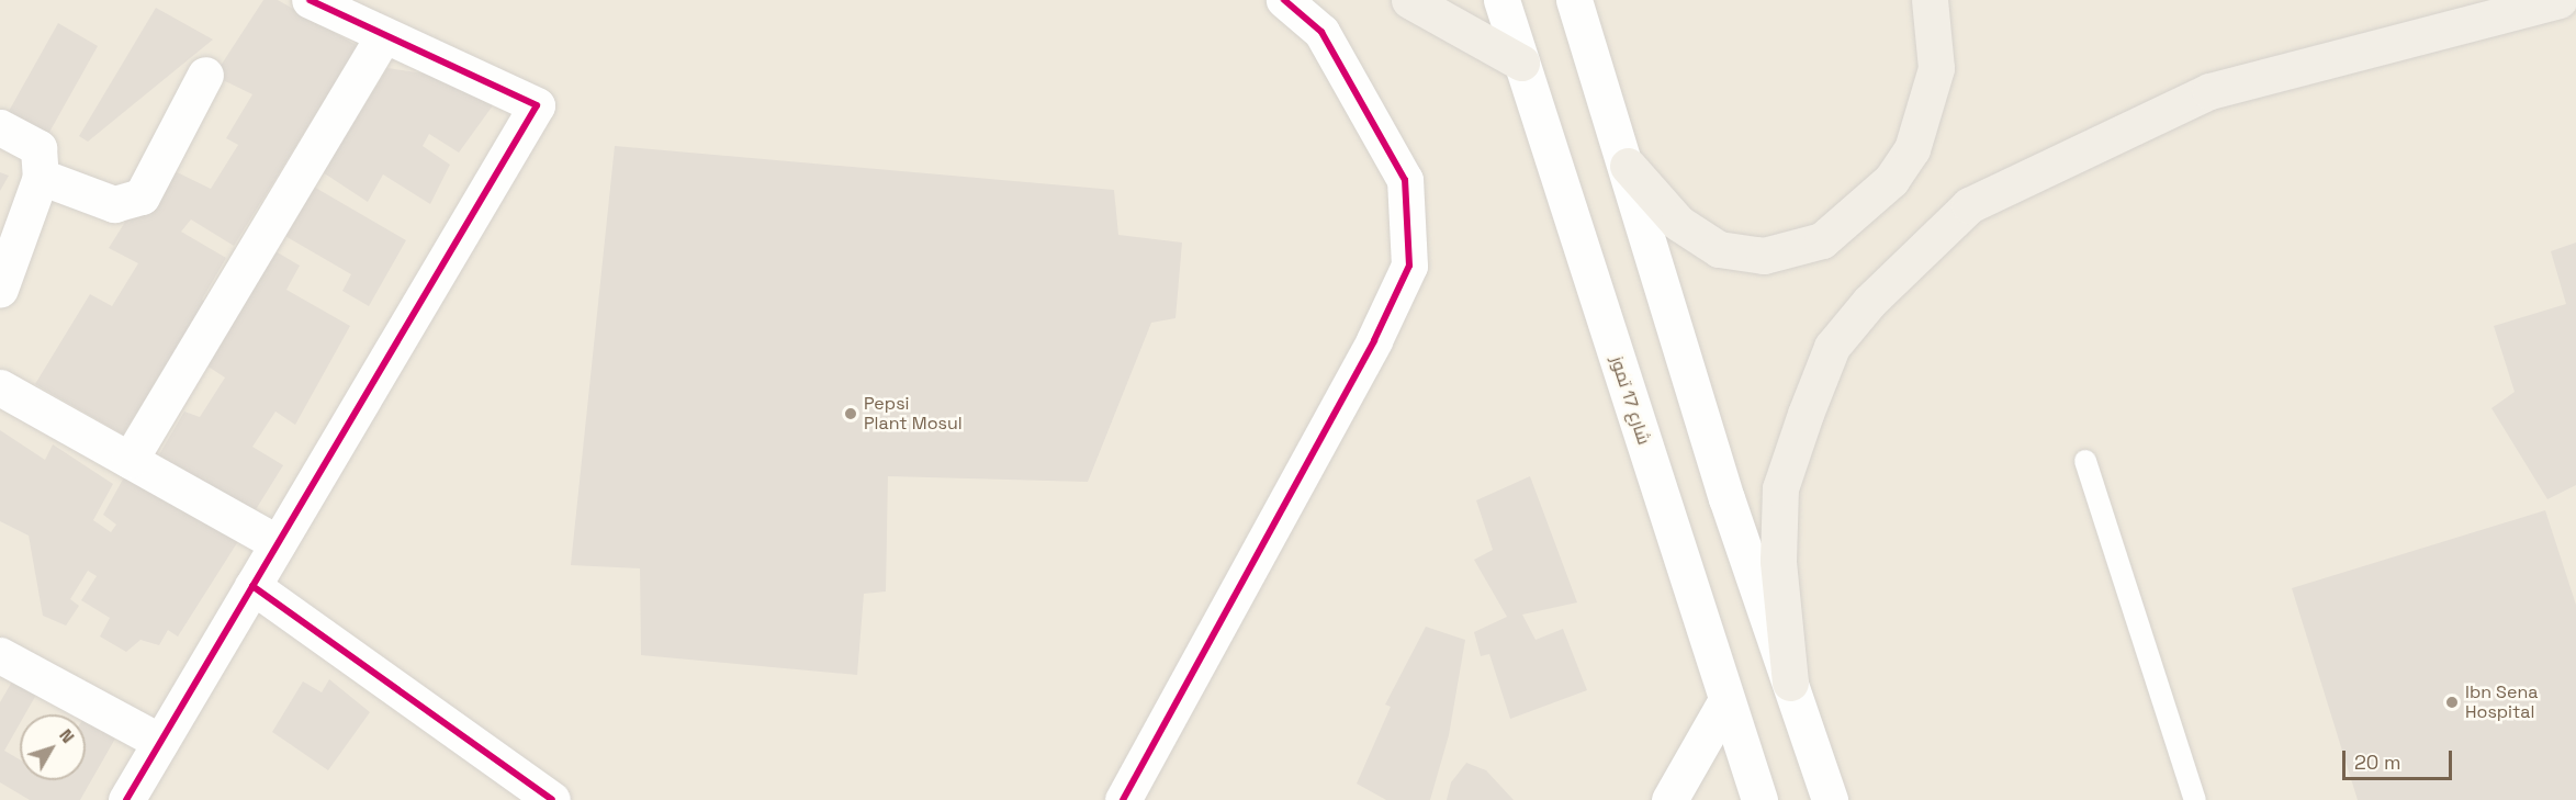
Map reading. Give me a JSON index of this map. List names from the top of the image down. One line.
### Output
{"streets":{"street":["شارع 17 تموز"]},"places":["Pepsi Plant Mosul","Ibn Sena Hospital"],"scale_bar":"20 m","north":"top right"}
